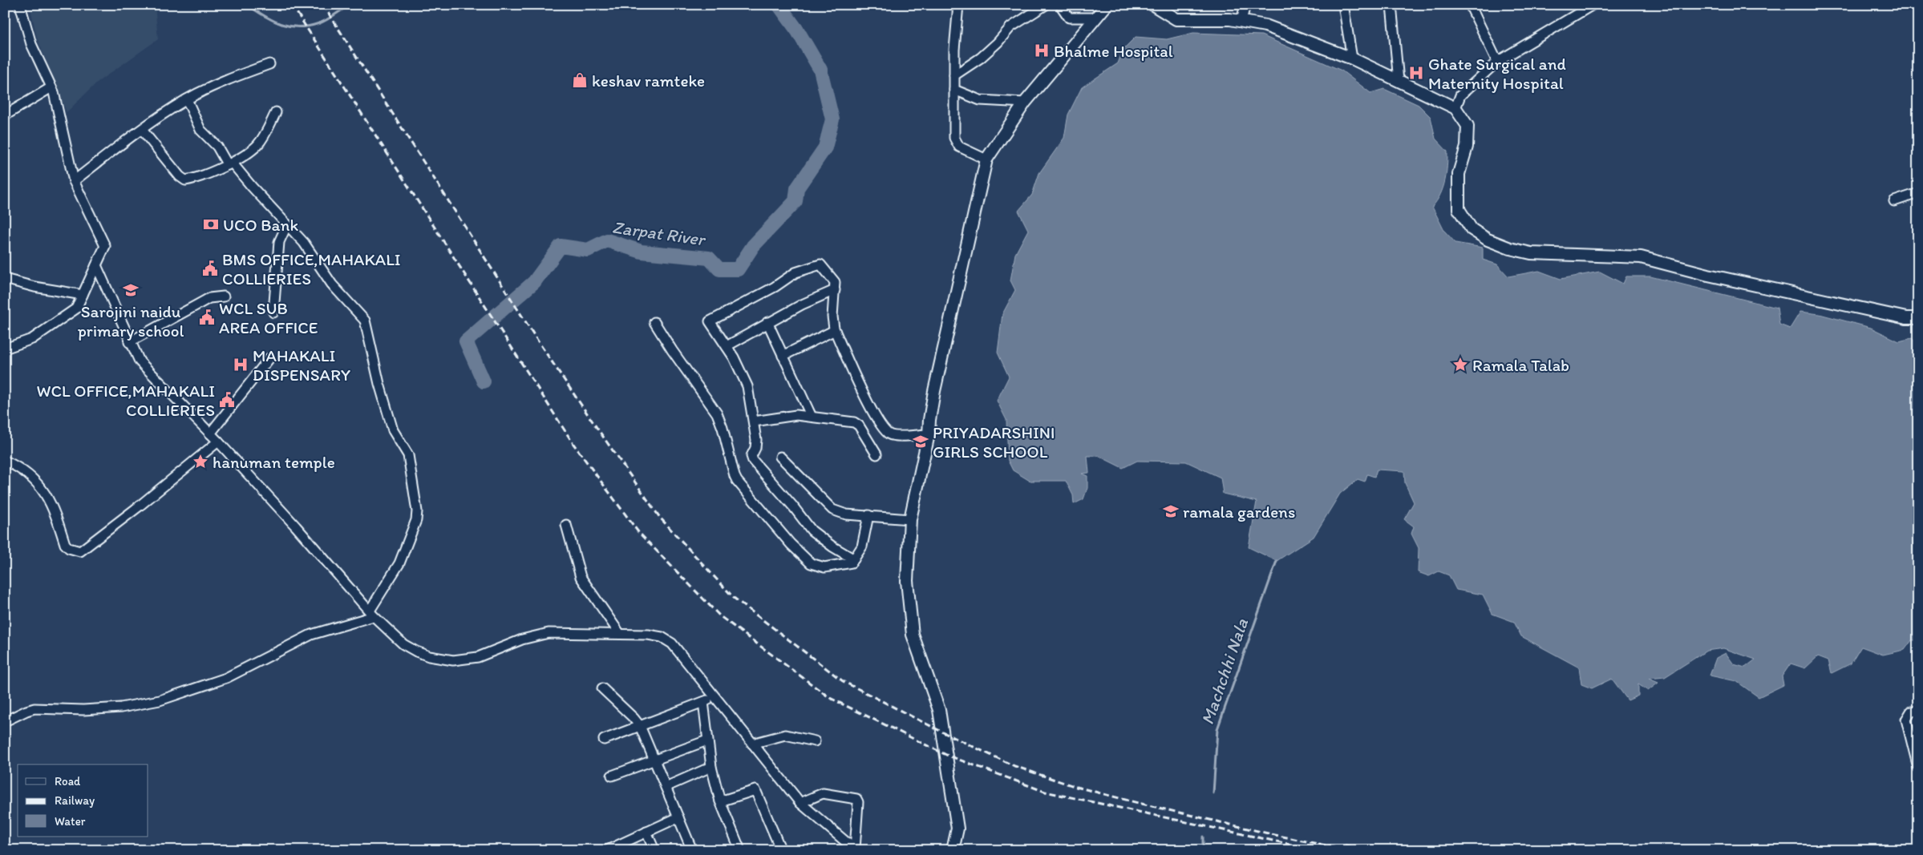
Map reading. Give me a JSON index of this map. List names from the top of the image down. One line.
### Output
{"water":["Zarpat River","Machchhi Nala"],"places":{"hospital":["Bhalme Hospital","Ghate Surgical and Maternity Hospital","MAHAKALI DISPENSARY"],"shop":["keshav ramteke"],"bank":["UCO Bank"],"public building":["BMS OFFICE,MAHAKALI COLLIERIES","WCL SUB AREA OFFICE","WCL OFFICE,MAHAKALI COLLIERIES"],"school or university":["Sarojini naidu primary school","PRIYADARSHINI GIRLS SCHOOL","ramala gardens"],"place":["Ramala Talab","hanuman temple"]},"legend":["Road","Railway","Water"]}
